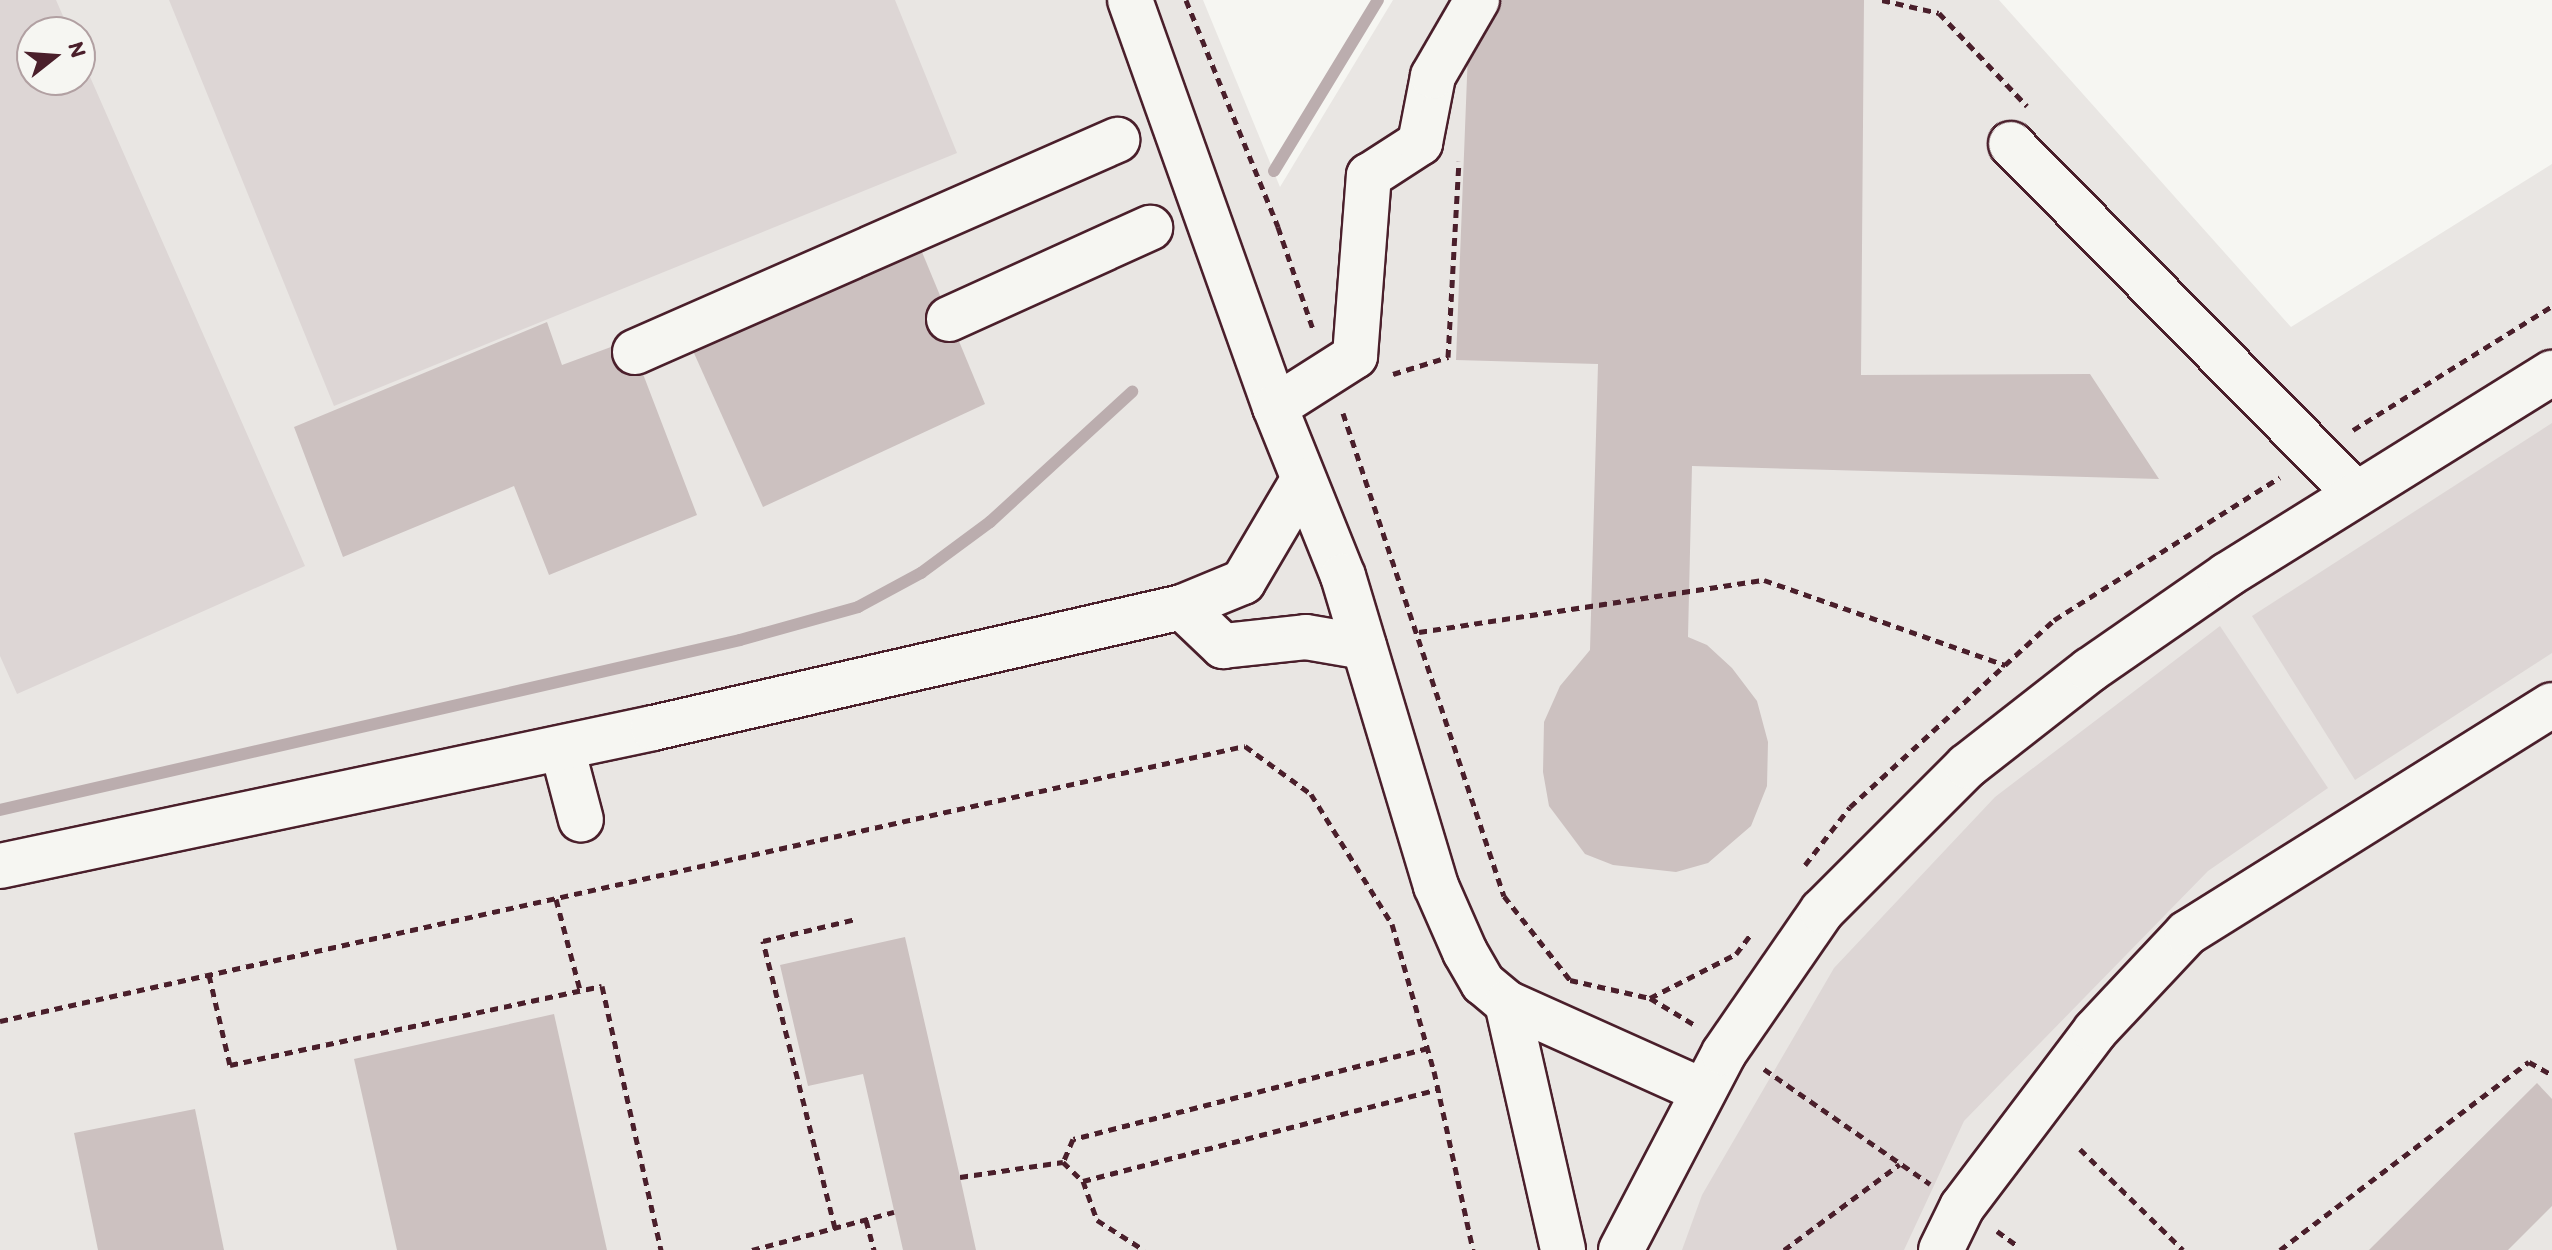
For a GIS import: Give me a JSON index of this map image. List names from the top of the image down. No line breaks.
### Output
{"north":"right"}
